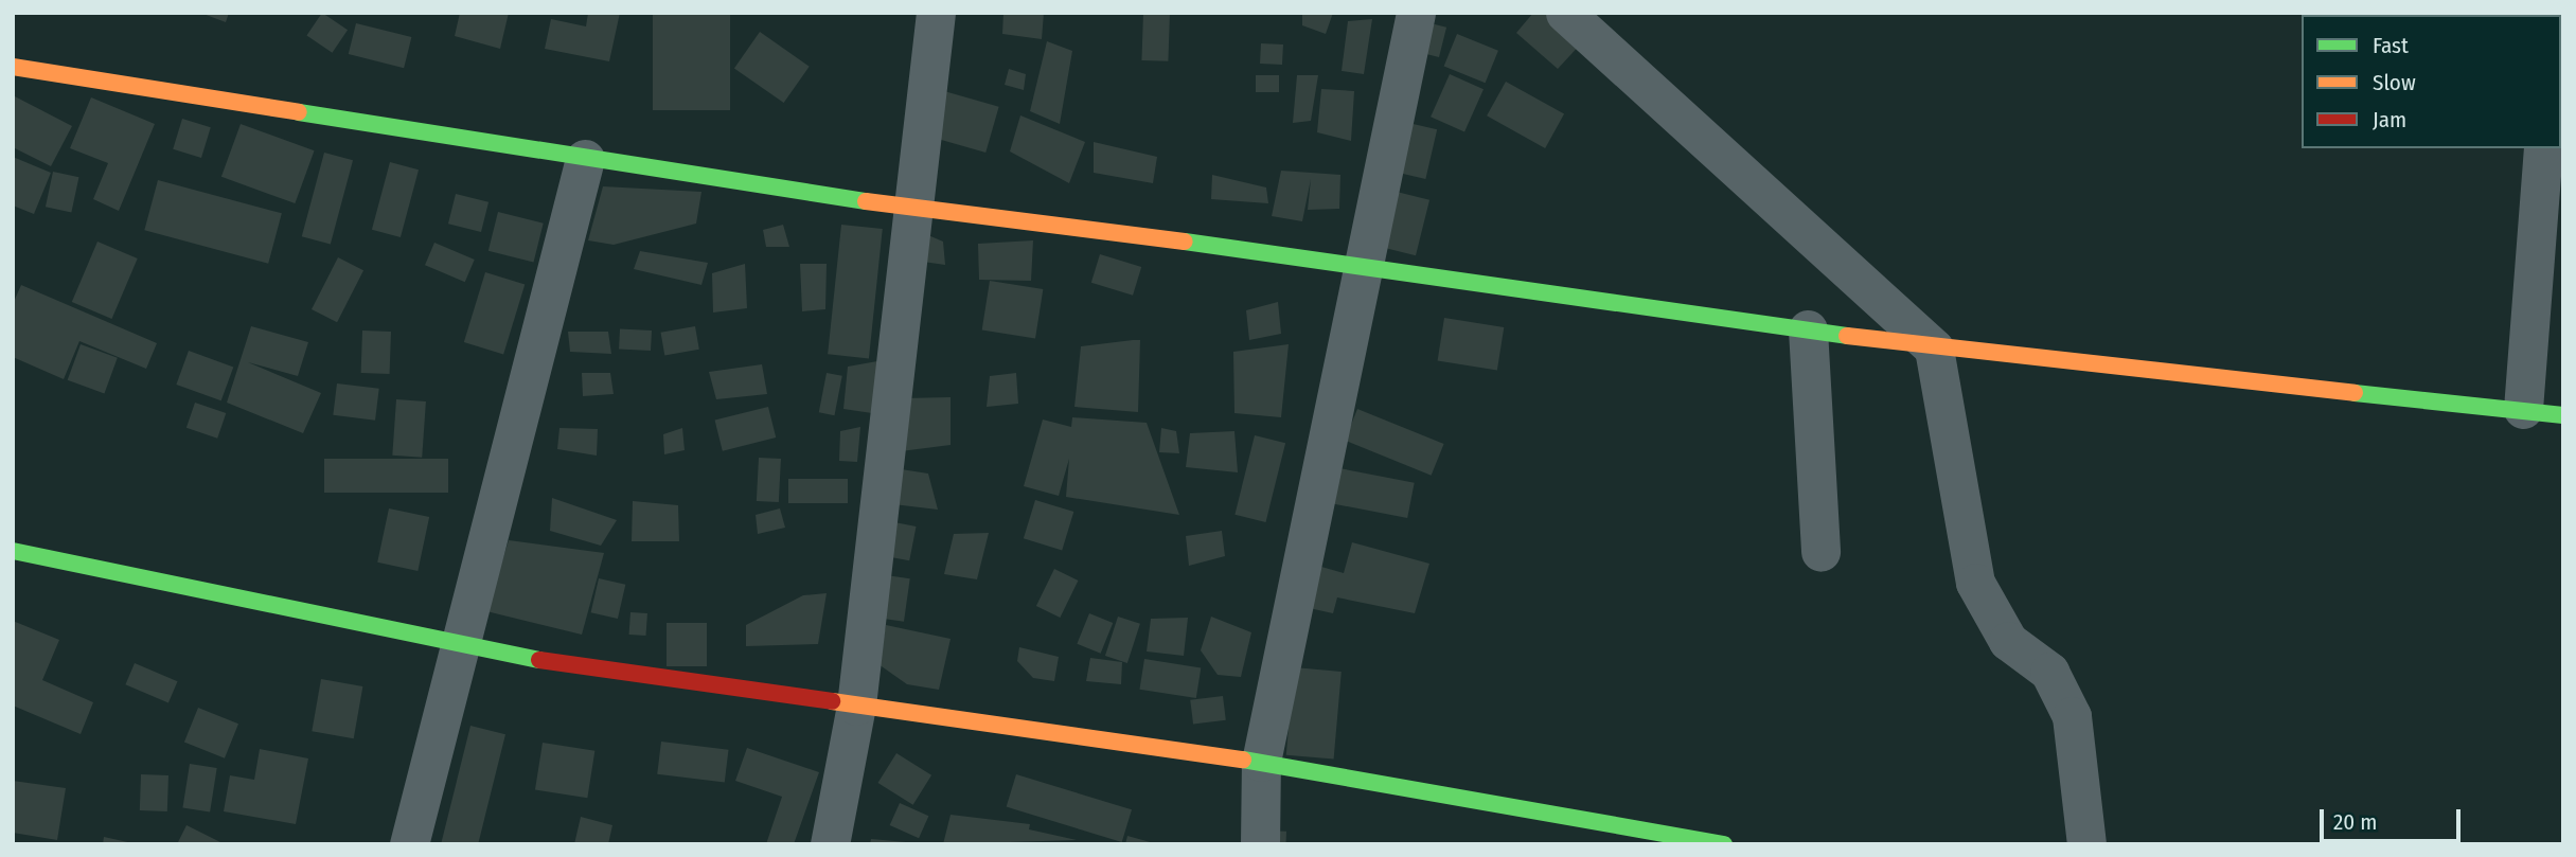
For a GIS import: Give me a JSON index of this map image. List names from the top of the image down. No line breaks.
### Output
{"legend":["Fast","Slow","Jam"],"scale_bar":"20 m"}
